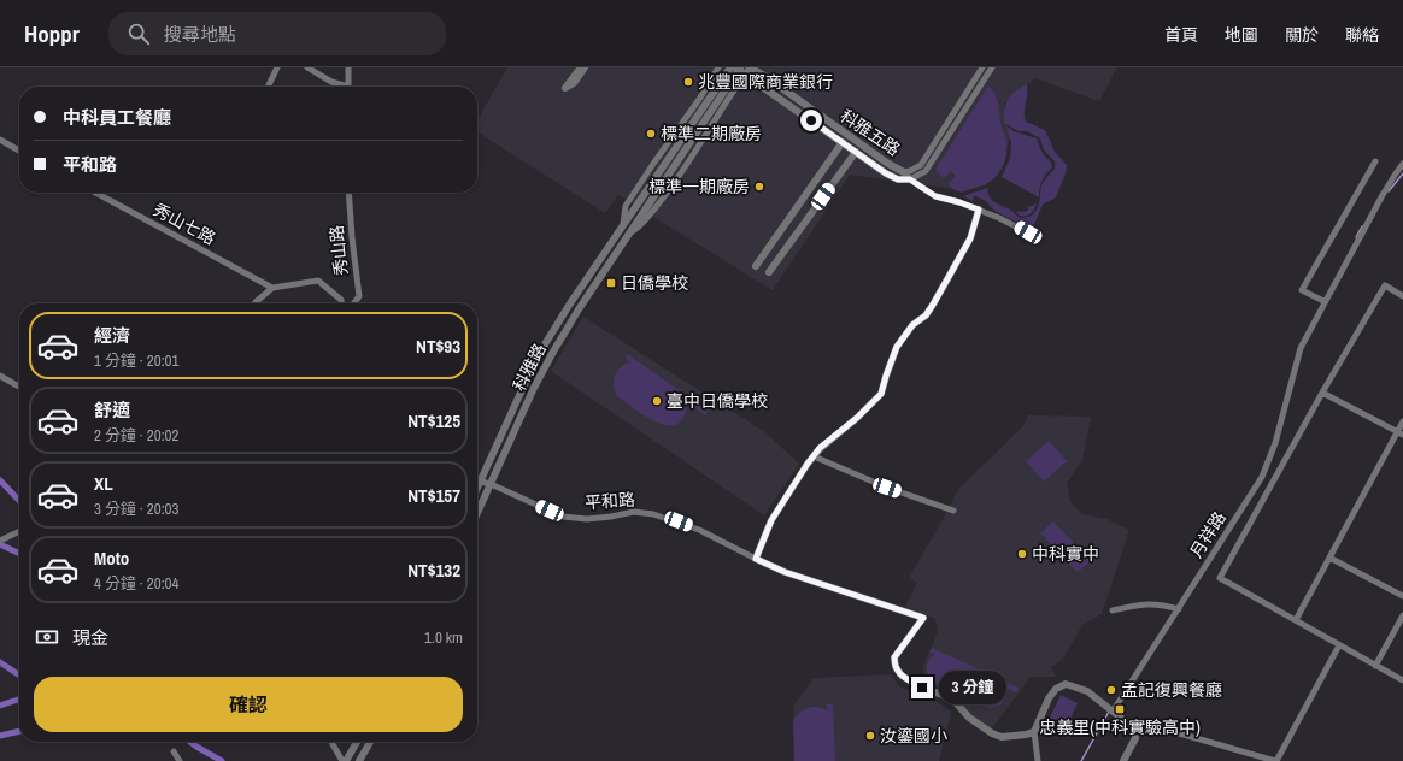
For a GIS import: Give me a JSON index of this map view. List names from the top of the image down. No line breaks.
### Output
{"streets":{"street":["科雅五路","秀山七路","秀山路","科雅路","平和路","月祥路"]},"crossings":[["科雅五路","科雅路"],["科雅路","平和路"]],"places":{"other":["兆豐國際商業銀行","標準二期廠房","標準一期廠房","臺中日僑學校","中科實中","孟記復興餐廳","汝鎏國小"],"transit":["日僑學校","忠義里(中科實驗高中)"]},"page":{"header":"Hoppr","search":"搜尋地點","nav":["首頁","地圖","關於","聯絡"],"banner":["中科員工餐廳","平和路"],"list":[{"name":"經濟","note":"1 分鐘 · 20:01","value":"NT$93"},{"name":"舒適","note":"2 分鐘 · 20:02","value":"NT$125"},{"name":"XL","note":"3 分鐘 · 20:03","value":"NT$157"},{"name":"Moto","note":"4 分鐘 · 20:04","value":"NT$132"}],"pay":["現金","1.0 km"],"buttons":"確認","bubble":"3 分鐘"}}
